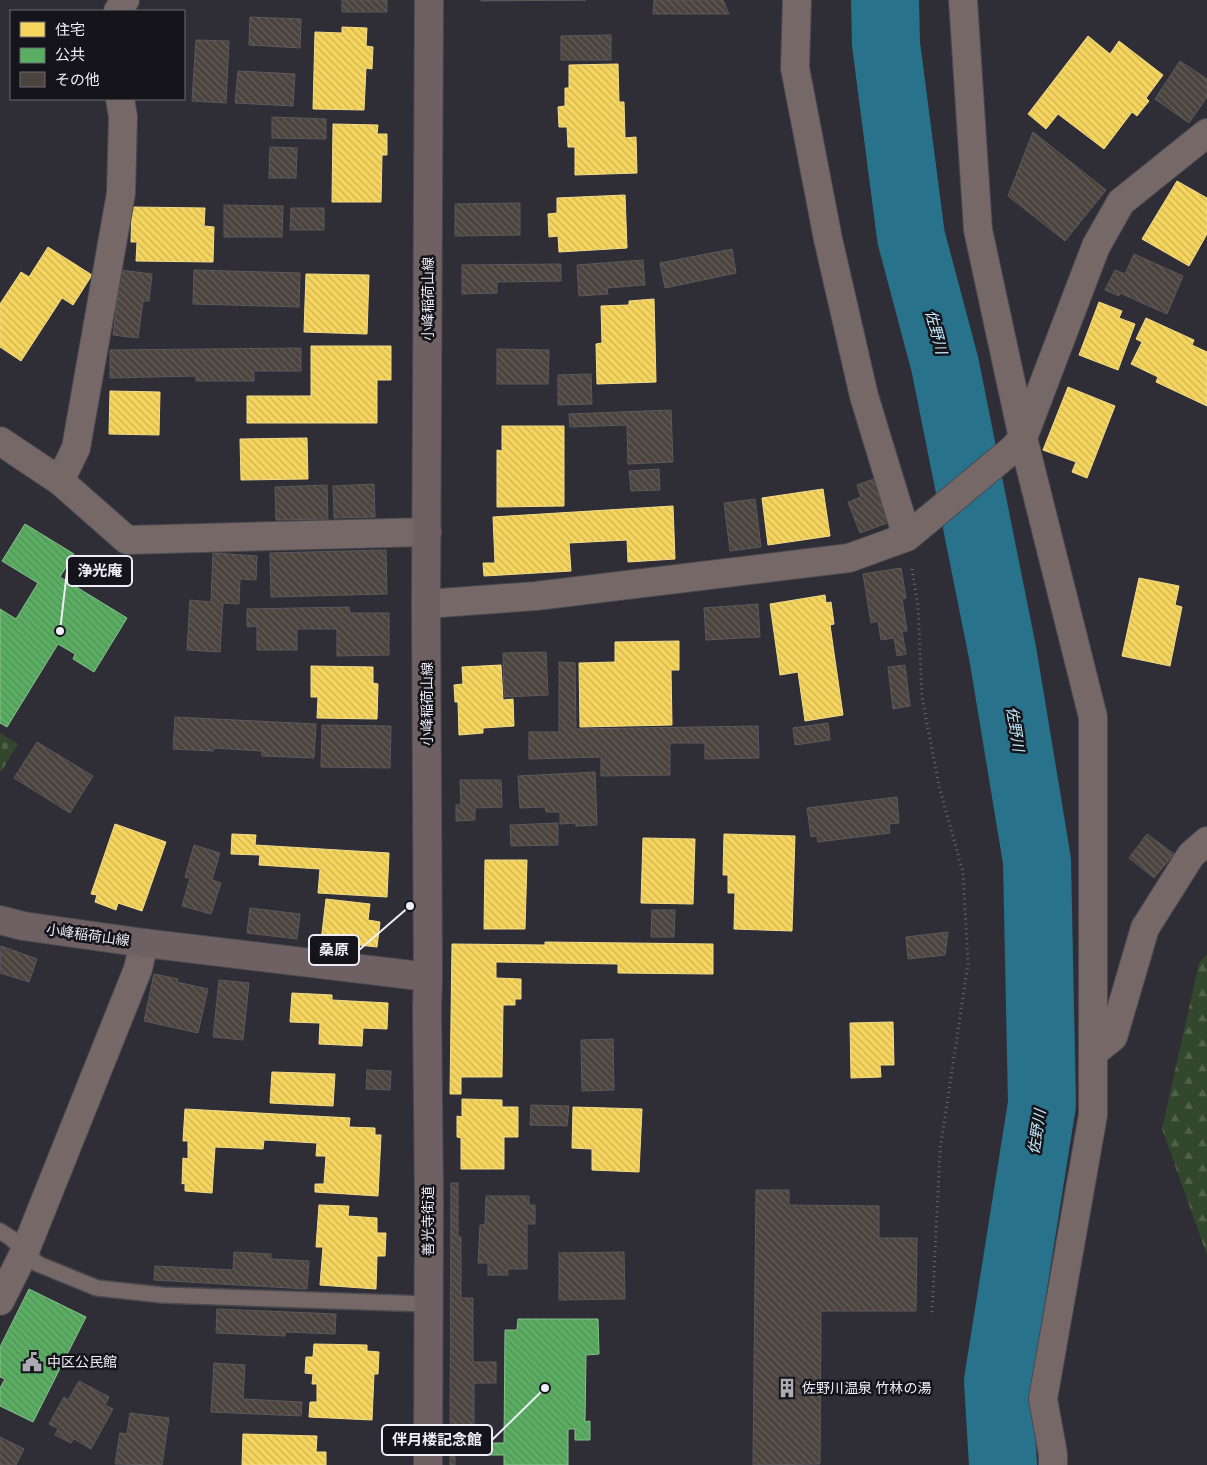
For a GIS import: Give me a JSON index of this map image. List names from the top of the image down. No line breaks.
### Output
{"streets":{"main road":["小峰稲荷山線","善光寺街道"]},"crossings":[["小峰稲荷山線","善光寺街道"]],"water":["佐野川"],"places":{"other":["浄光庵","桑原","伴月楼記念館"],"public building":["中区公民館"],"building":["佐野川温泉 竹林の湯"]},"legend":["住宅","公共","その他"]}
